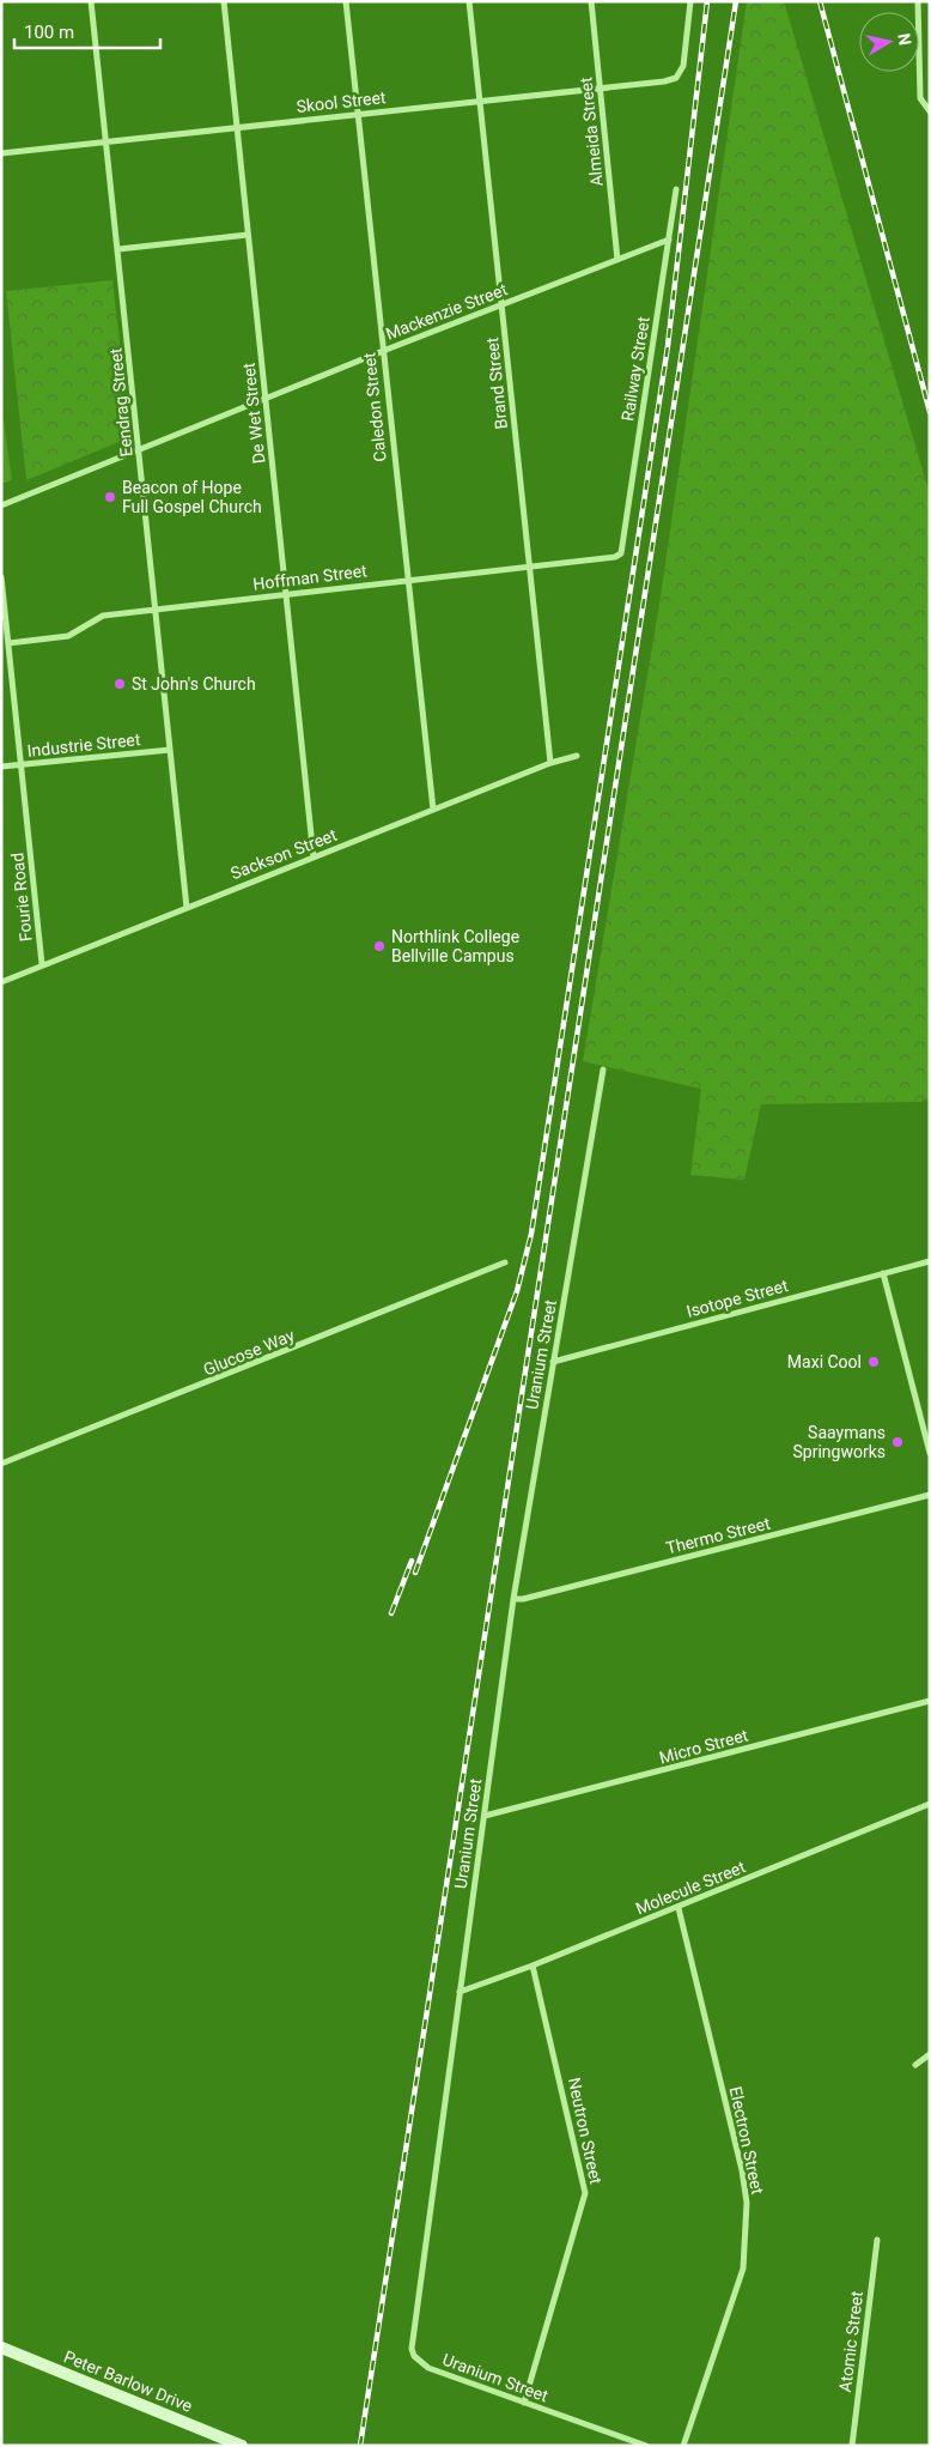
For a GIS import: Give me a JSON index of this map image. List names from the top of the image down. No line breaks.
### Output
{"streets":{"street":["Skool Street","Almeida Street","Mackenzie Street","Railway Street","Brand Street","Eendrag Street","Caledon Street","De Wet Street","Hoffman Street","Industrie Street","Sackson Street","Fourie Road","Isotope Street","Glucose Way","Uranium Street","Thermo Street","Micro Street","Molecule Street","Neutron Street","Electron Street","Atomic Street","Peter Barlow Drive"]},"crossings":[["Skool Street","Almeida Street"],["Skool Street","Brand Street"],["Skool Street","Eendrag Street"],["Skool Street","Caledon Street"],["Skool Street","De Wet Street"],["Almeida Street","Mackenzie Street"],["Mackenzie Street","Railway Street"],["Mackenzie Street","Brand Street"],["Mackenzie Street","Eendrag Street"],["Mackenzie Street","Caledon Street"],["Mackenzie Street","De Wet Street"],["Railway Street","Hoffman Street"],["Brand Street","Hoffman Street"],["Brand Street","Sackson Street"],["Eendrag Street","Hoffman Street"],["Eendrag Street","Industrie Street"],["Eendrag Street","Sackson Street"],["Caledon Street","Hoffman Street"],["Caledon Street","Sackson Street"],["De Wet Street","Hoffman Street"],["De Wet Street","Sackson Street"],["Hoffman Street","Fourie Road"],["Industrie Street","Fourie Road"],["Sackson Street","Fourie Road"],["Isotope Street","Uranium Street"],["Uranium Street","Thermo Street"],["Uranium Street","Micro Street"],["Uranium Street","Molecule Street"],["Uranium Street","Neutron Street"],["Molecule Street","Neutron Street"],["Molecule Street","Electron Street"]],"places":["Beacon of Hope Full Gospel Church","St John's Church","Northlink College Bellville Campus","Maxi Cool","Saaymans Springworks"],"scale_bar":"100 m","north":"right"}
